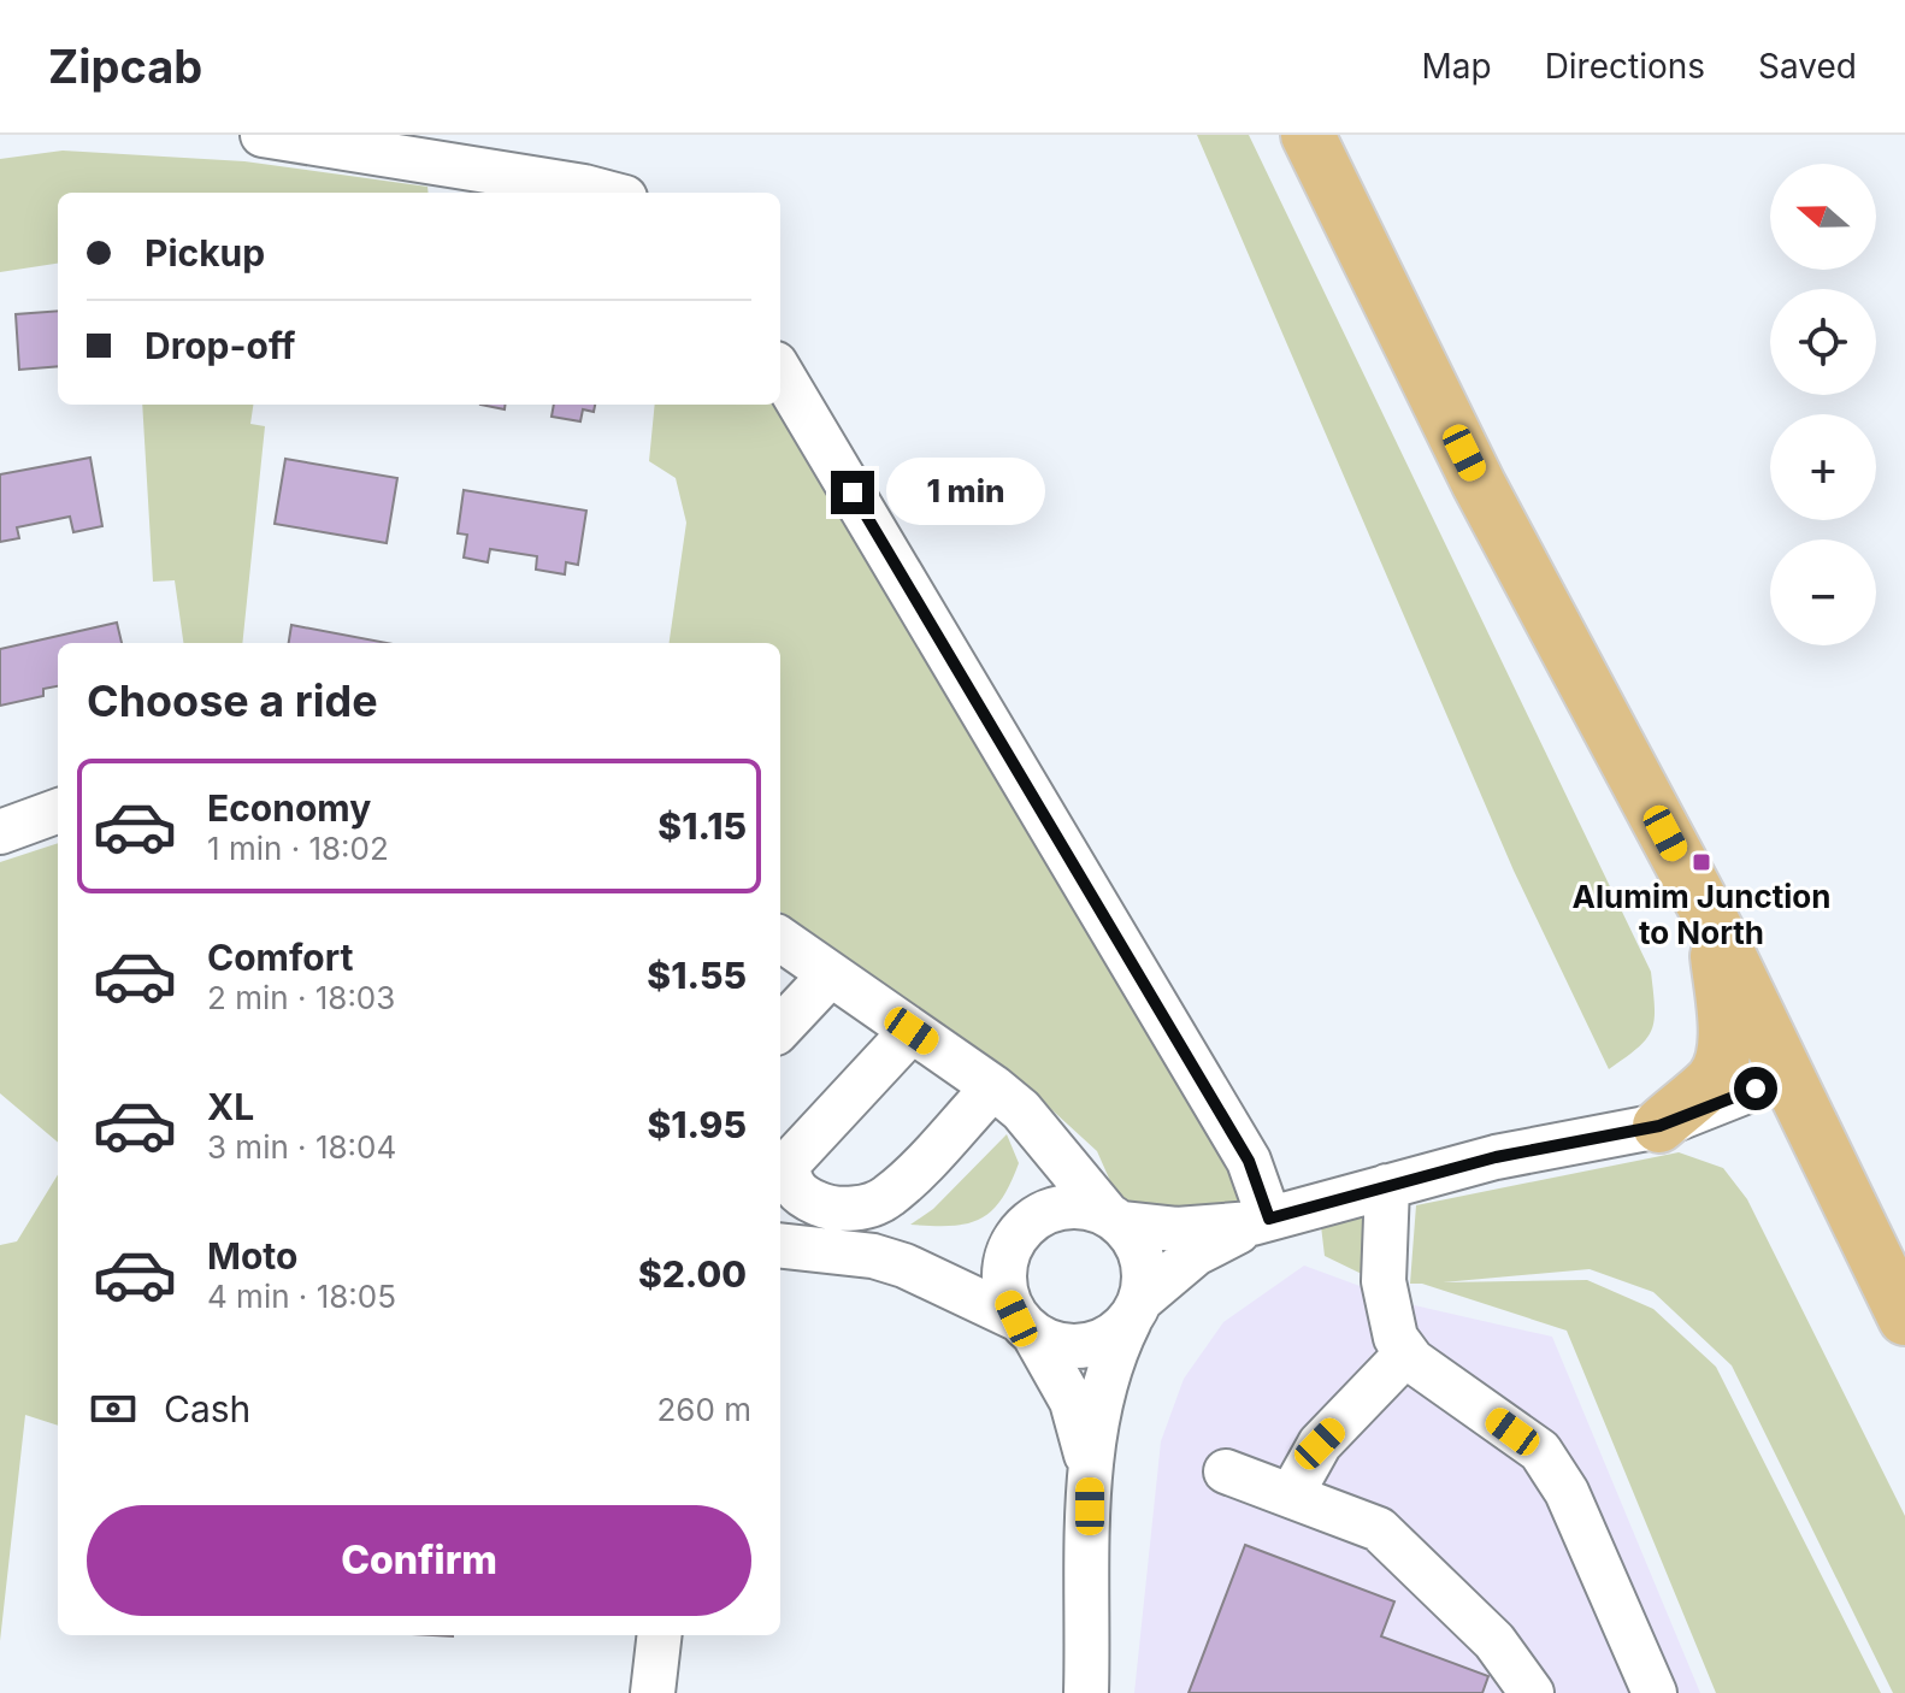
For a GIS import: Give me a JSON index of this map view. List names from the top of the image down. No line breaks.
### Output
{"places":{"transit":["Alumim Junction to North"]},"north":"left","page":{"header":"Zipcab","nav":["Map","Directions","Saved"],"map_buttons":["+","−"],"banner":["Pickup","Drop-off"],"bubble":"1 min","heading":"Choose a ride","list":[{"name":"Economy","note":"1 min · 18:02","value":"$1.15"},{"name":"Comfort","note":"2 min · 18:03","value":"$1.55"},{"name":"XL","note":"3 min · 18:04","value":"$1.95"},{"name":"Moto","note":"4 min · 18:05","value":"$2.00"}],"pay":["Cash","260 m"],"buttons":"Confirm"}}
